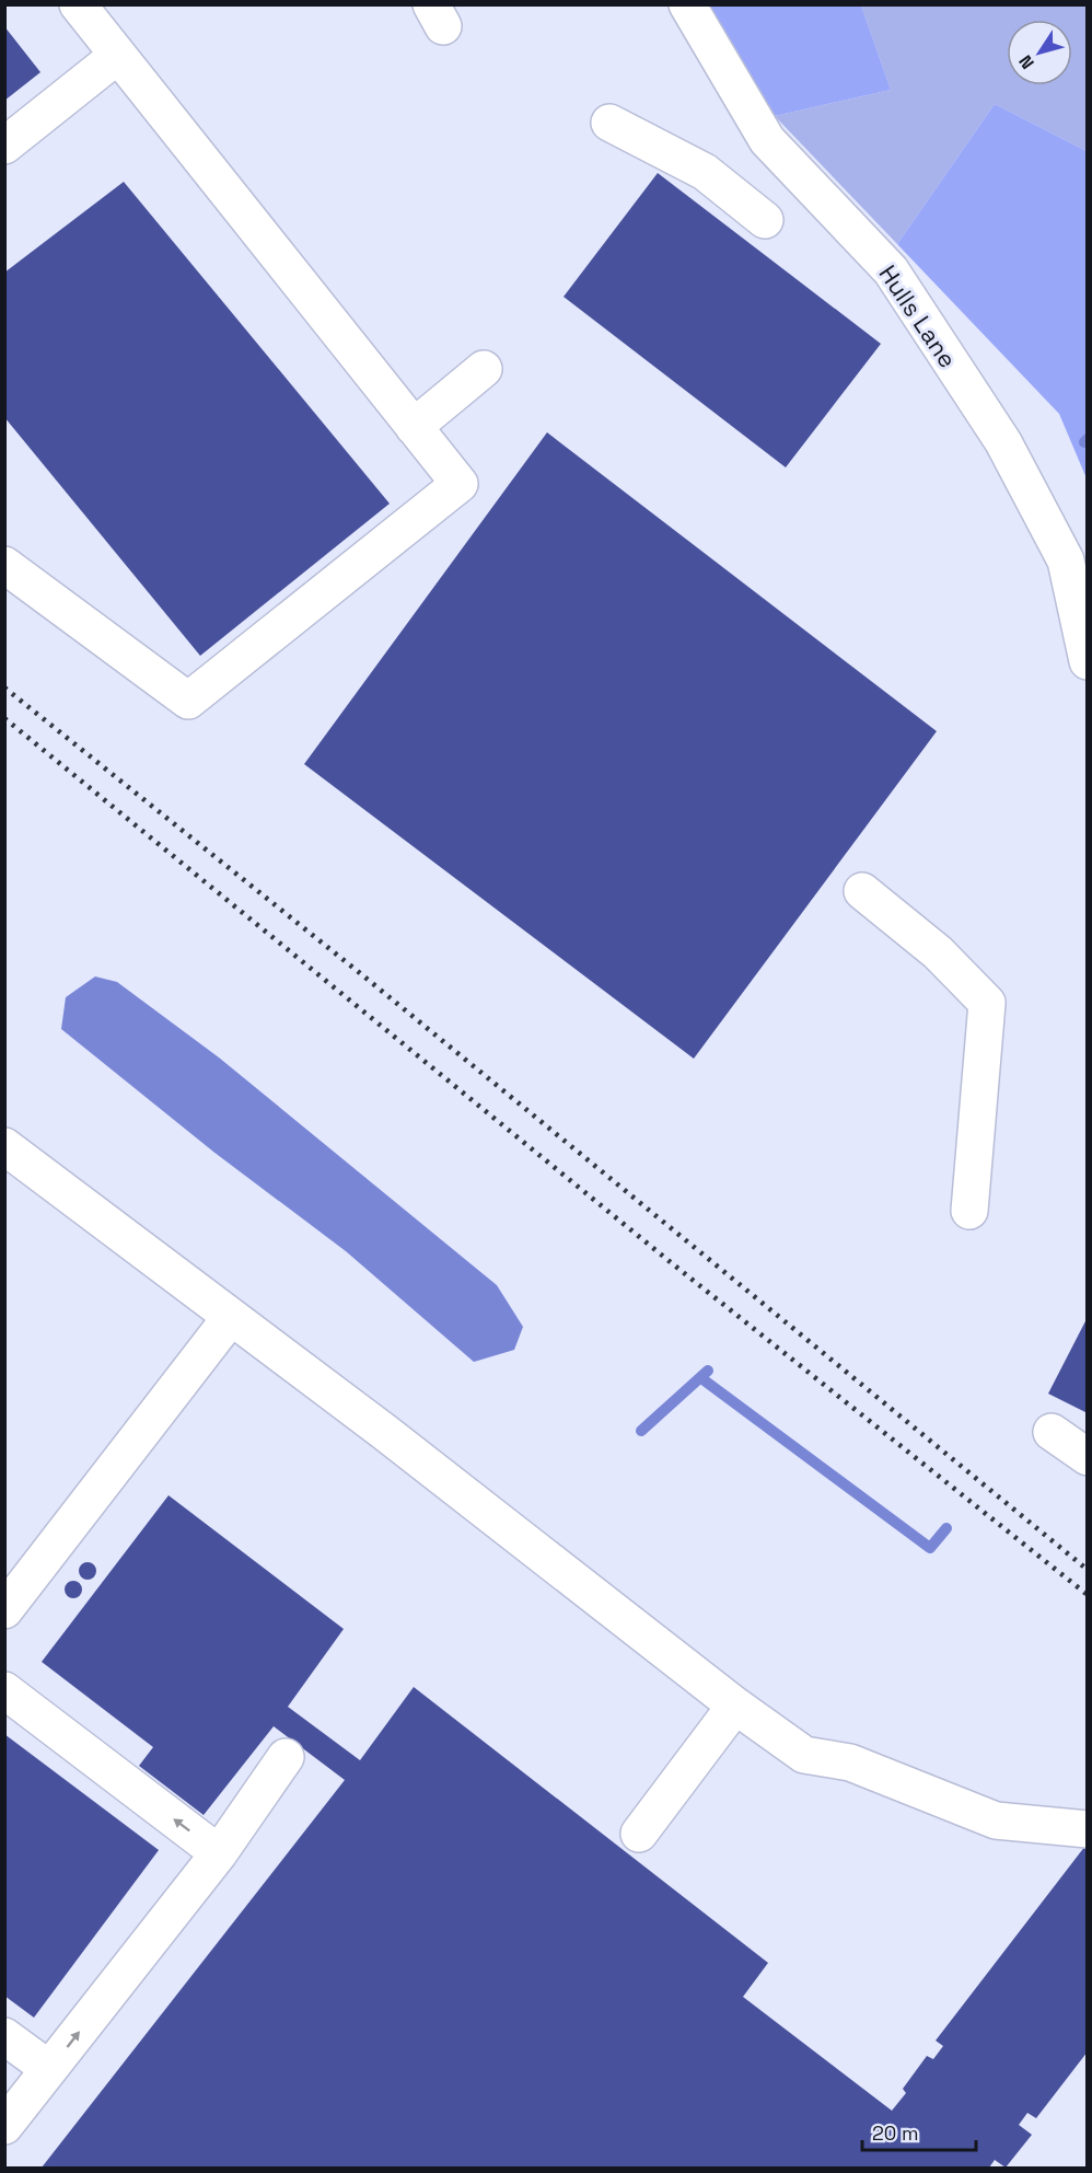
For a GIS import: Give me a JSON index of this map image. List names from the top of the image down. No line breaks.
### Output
{"streets":{"street":["Hulls Lane"]},"scale_bar":"20 m","north":"bottom left"}
